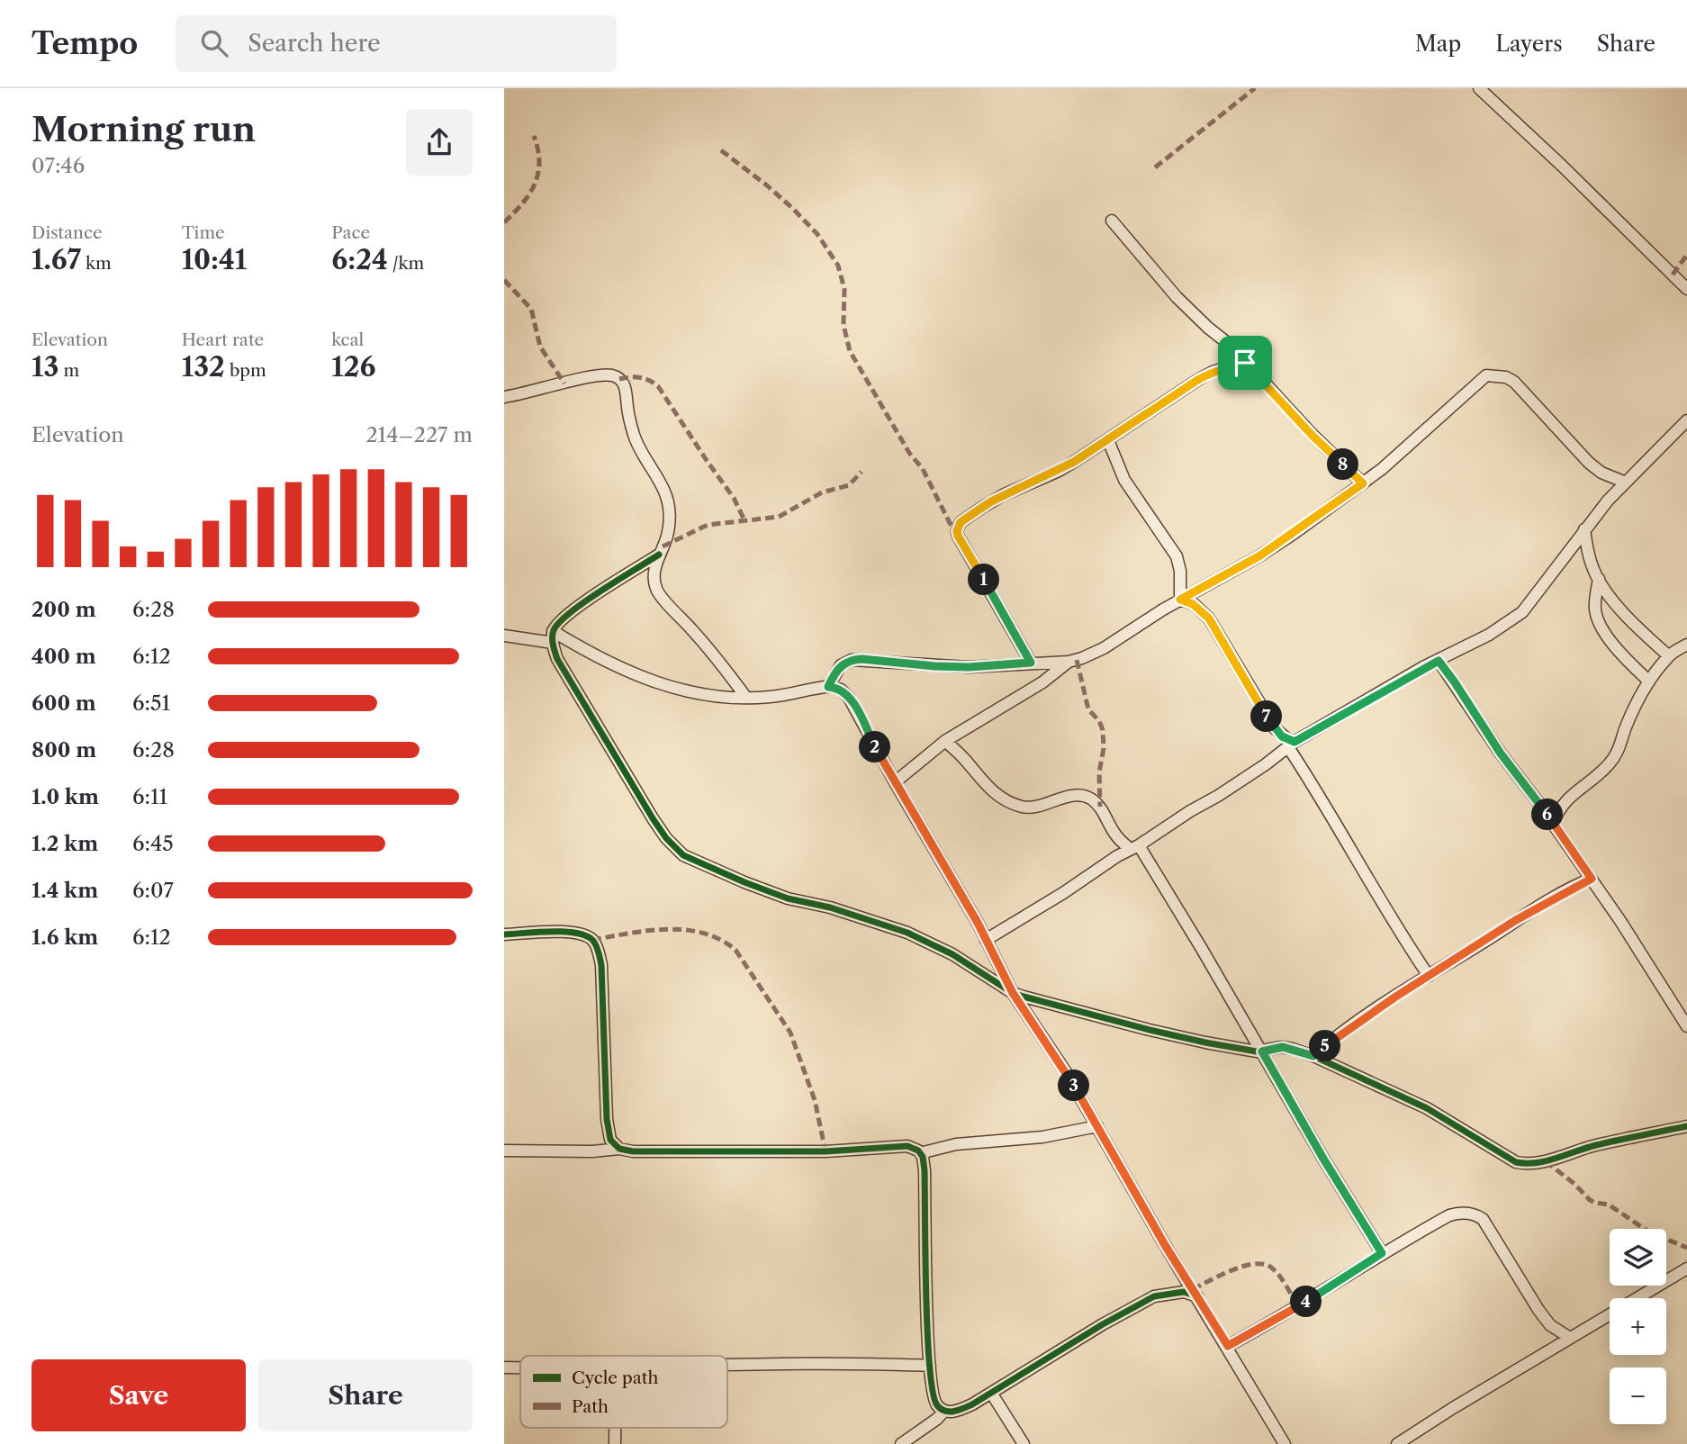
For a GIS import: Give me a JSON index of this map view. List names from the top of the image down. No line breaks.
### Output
{"legend":["Cycle path","Path"],"page":{"header":"Tempo","search":"Search here","nav":["Map","Layers","Share"],"heading":["Morning run","07:46"],"stats":[["Distance","1.67 km"],["Time","10:41"],["Pace","6:24 /km"],["Elevation","13 m"],["Heart rate","132 bpm"],["kcal","126"]],"chart":["Elevation","214–227 m"],"pins":["8","1","7","2","6","5","3","4"],"list":[{"name":"200 m","note":"6:28"},{"name":"400 m","note":"6:12"},{"name":"600 m","note":"6:51"},{"name":"800 m","note":"6:28"},{"name":"1.0 km","note":"6:11"},{"name":"1.2 km","note":"6:45"},{"name":"1.4 km","note":"6:07"},{"name":"1.6 km","note":"6:12"}],"map_buttons":["+","−"],"buttons":["Save","Share"]}}
